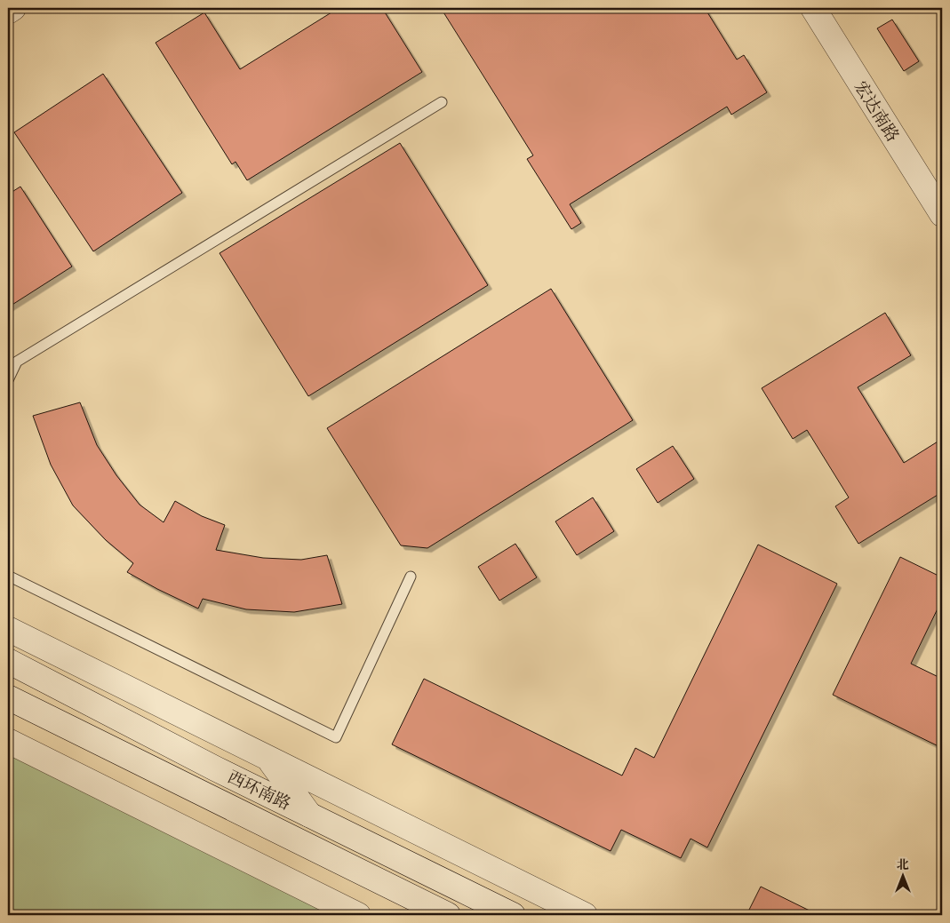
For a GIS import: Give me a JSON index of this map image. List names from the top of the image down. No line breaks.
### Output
{"streets":{"street":["宏达南路","西环南路"]},"north":"top"}
